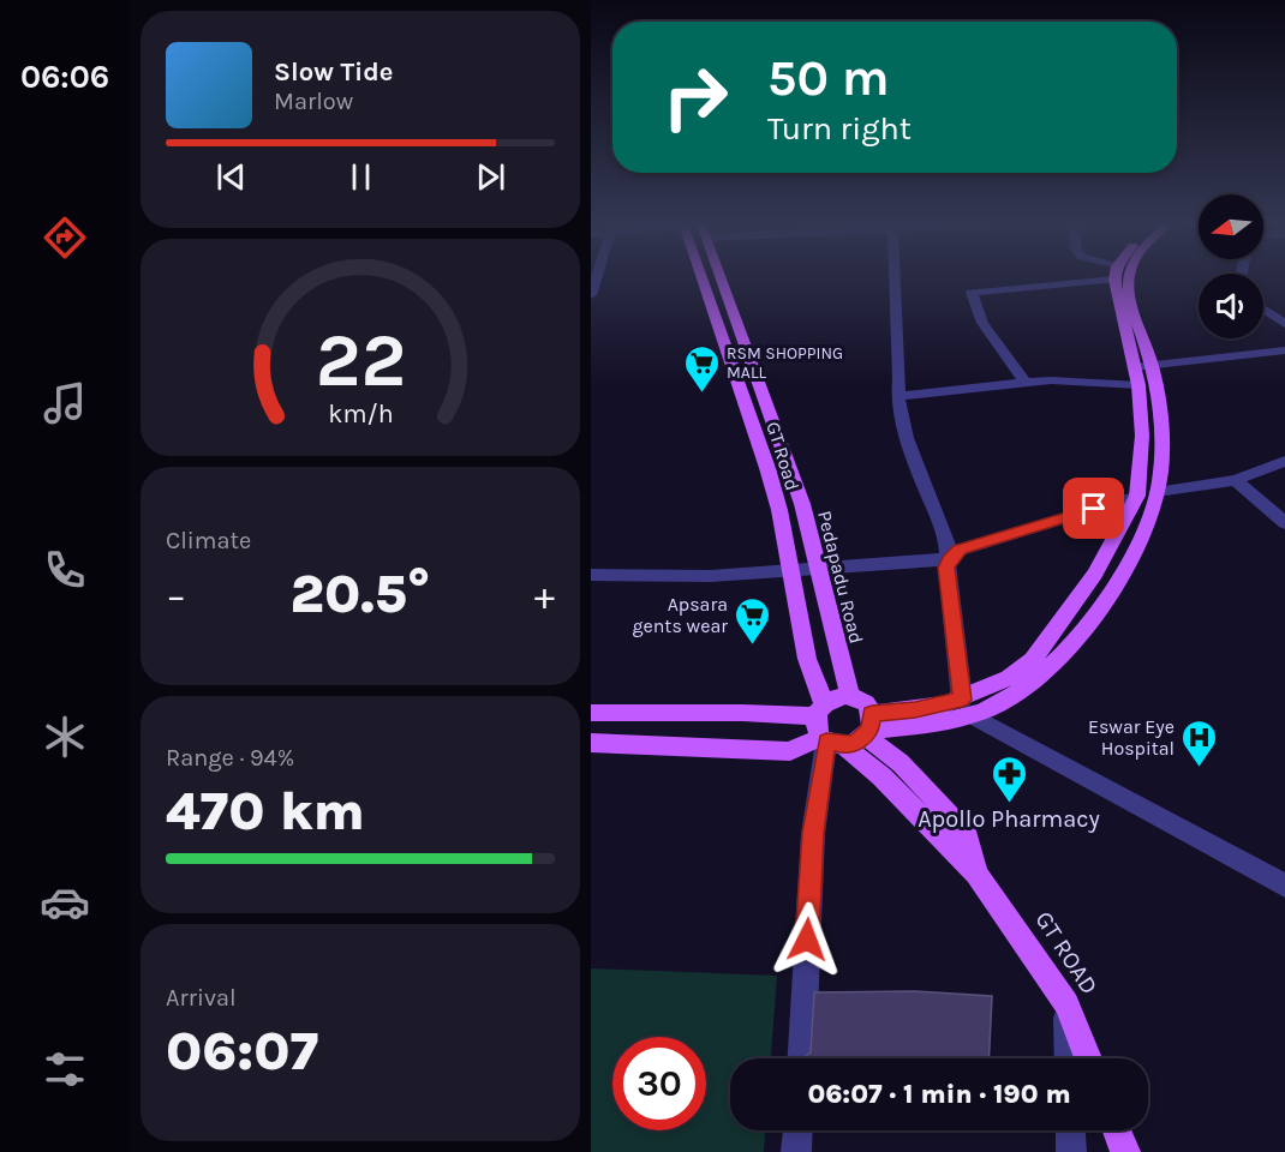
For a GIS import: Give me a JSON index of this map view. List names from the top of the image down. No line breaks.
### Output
{"streets":{"main road":["GT Road","Pedapadu Road","GT ROAD"]},"crossings":[["GT Road","GT ROAD"],["Pedapadu Road","GT ROAD"]],"places":{"supermarket":["RSM SHOPPING MALL","Apsara gents wear"],"hospital":["Eswar Eye Hospital"],"pharmacy":["Apollo Pharmacy"]},"north":"left","page":{"tabs":"06:06","turn":["50 m","Turn right"],"song":["Slow Tide","Marlow"],"tile":["Climate",["Range · 94%","470 km"],["Arrival","06:07"]],"heat":["−","20.5°","+"],"limit":"30","trip":"06:07 · 1 min · 190 m","gauge":["22","km/h"]}}
